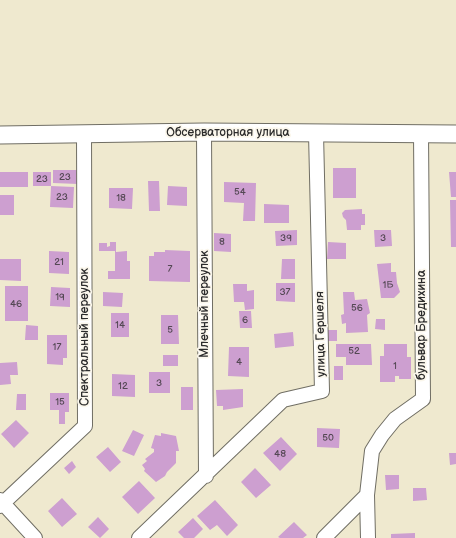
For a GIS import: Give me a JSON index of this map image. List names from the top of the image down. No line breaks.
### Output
{"streets":{"main road":["Обсерваторная улица"],"street":["Млечный переулок","бульвар Бредихина","улица Гершеля","Спектральный переулок"]},"crossings":[["Обсерваторная улица","Млечный переулок"],["Обсерваторная улица","бульвар Бредихина"],["Обсерваторная улица","улица Гершеля"],["Обсерваторная улица","Спектральный переулок"],["Млечный переулок","улица Гершеля"]],"house_numbers":["23","23","54","23","18","39","3","8","21","7","1Б","37","19","46","56","6","14","5","17","52","4","1","3","12","15","50","48"]}
